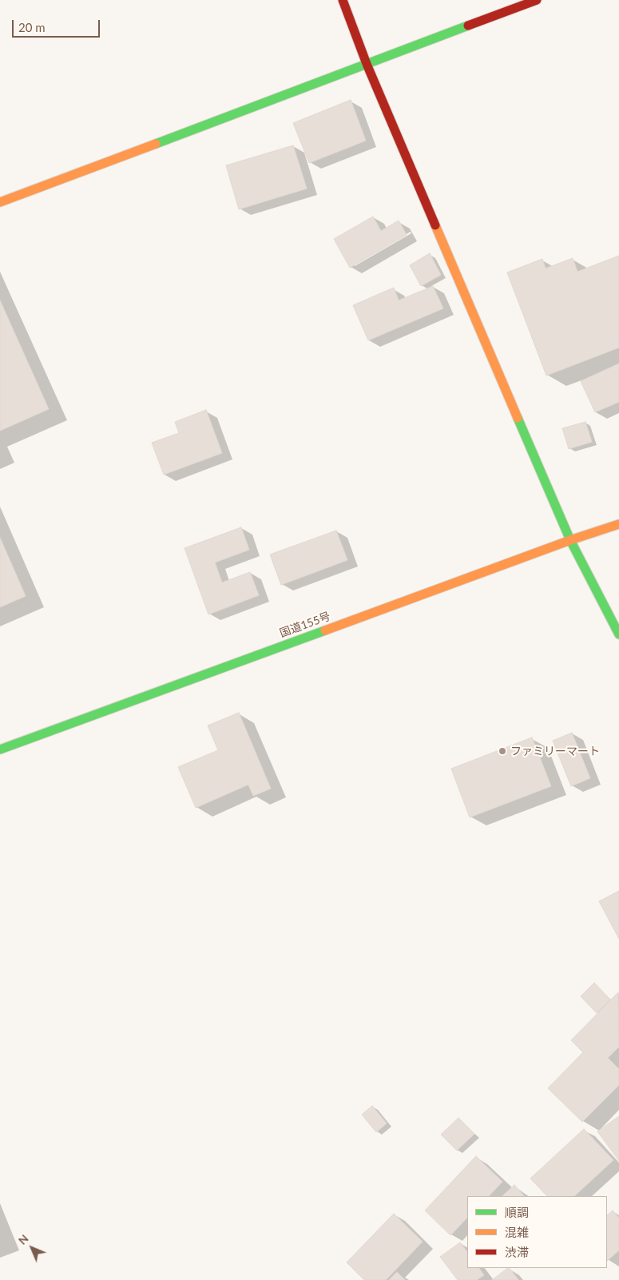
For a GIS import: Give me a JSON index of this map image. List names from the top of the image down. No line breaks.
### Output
{"streets":{"main road":["国道155号"]},"places":["ファミリーマート"],"legend":["順調","混雑","渋滞"],"scale_bar":"20 m","north":"top left"}
